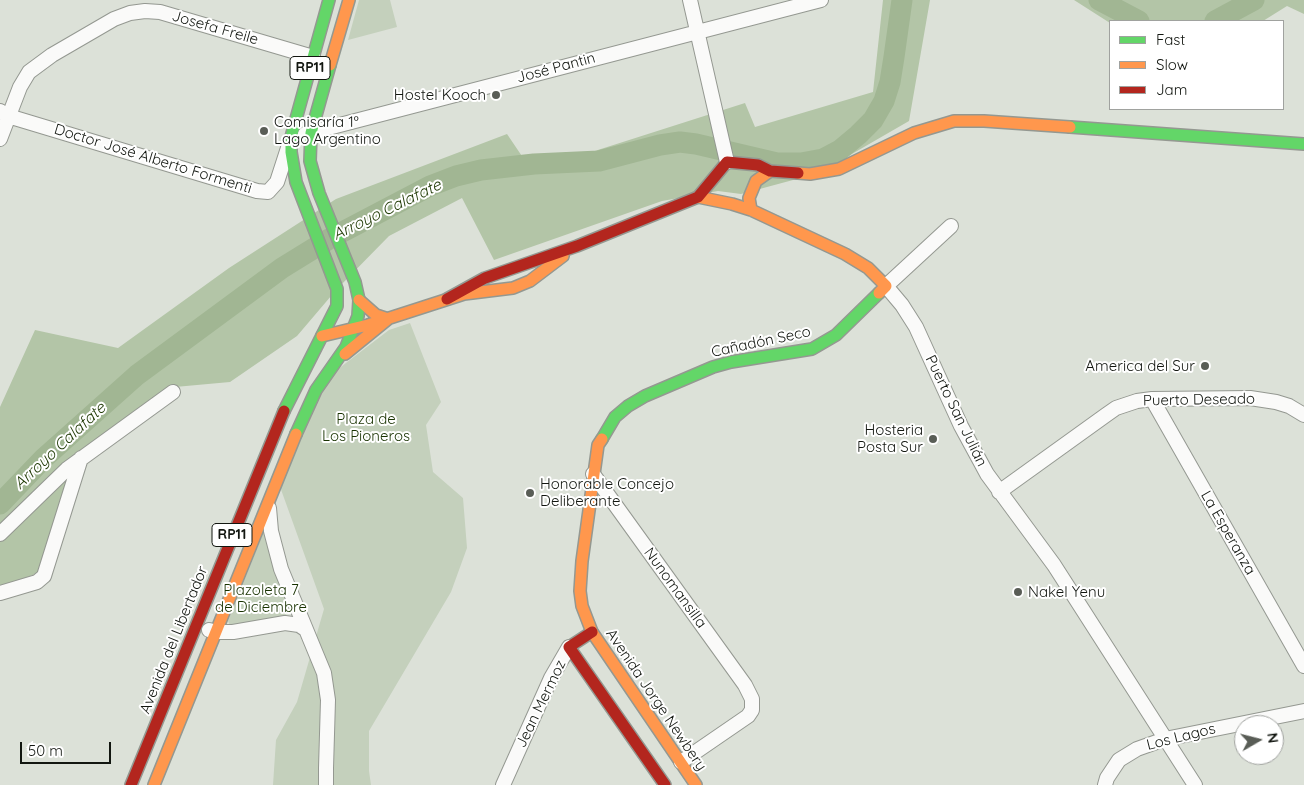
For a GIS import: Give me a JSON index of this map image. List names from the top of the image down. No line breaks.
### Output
{"streets":{"main road":["RP11","Cañadón Seco","Puerto San Julián","Avenida del Libertador","Avenida Jorge Newbery","Jean Mermoz"],"street":["Josefa Freile","José Pantin","Doctor José Alberto Formenti","Puerto Deseado","La Esperanza","Nunomansilla","Los Lagos"]},"crossings":[["Josefa Freile","Doctor José Alberto Formenti"],["Josefa Freile","Avenida del Libertador"],["RP11","José Pantin"],["José Pantin","Doctor José Alberto Formenti"],["José Pantin","Avenida del Libertador"],["Doctor José Alberto Formenti","Avenida del Libertador"],["Cañadón Seco","Puerto San Julián"],["Cañadón Seco","Nunomansilla"],["Cañadón Seco","Avenida Jorge Newbery"],["Cañadón Seco","Jean Mermoz"],["Puerto Deseado","Puerto San Julián"],["Puerto Deseado","La Esperanza"],["Puerto San Julián","Los Lagos"],["Nunomansilla","Avenida Jorge Newbery"],["Avenida Jorge Newbery","Jean Mermoz"]],"water":["Arroyo Calafate"],"parks":["Plaza de Los Pioneros","Plazoleta 7 de Diciembre"],"places":["Hostel Kooch","Comisaría 1° Lago Argentino","America del Sur","Hosteria Posta Sur","Honorable Concejo Deliberante","Nakel Yenu"],"legend":["Fast","Slow","Jam"],"scale_bar":"50 m","north":"right"}
